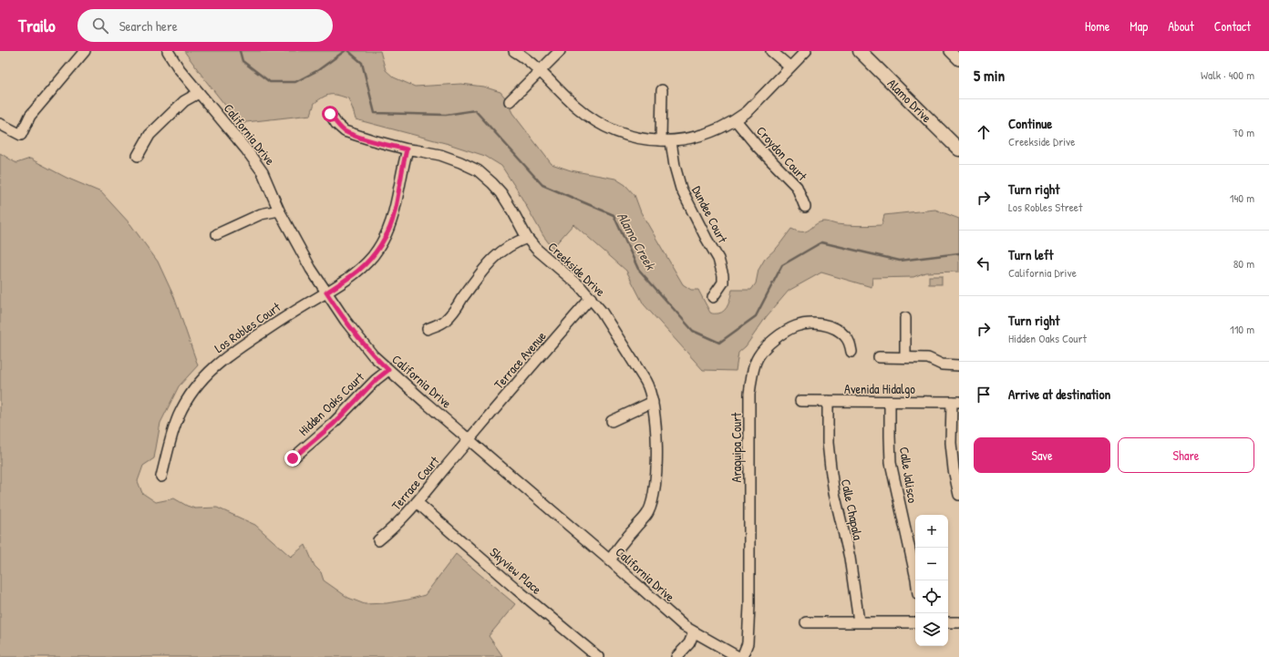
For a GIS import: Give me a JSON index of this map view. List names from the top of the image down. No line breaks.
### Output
{"streets":{"main road":["Alamo Drive"],"street":["California Drive","Croydon Court","Dundee Court","Creekside Drive","Los Robles Court","Terrace Avenue","Avenida Hidalgo","Hidden Oaks Court","Araquipa Court","Calle Jalisco","Terrace Court","Calle Chapala","Skyview Place"]},"crossings":[["California Drive","Creekside Drive"],["California Drive","Los Robles Court"],["California Drive","Terrace Avenue"],["California Drive","Hidden Oaks Court"],["California Drive","Terrace Court"],["Creekside Drive","Los Robles Court"],["Creekside Drive","Terrace Avenue"],["Terrace Avenue","Terrace Court"],["Avenida Hidalgo","Calle Jalisco"],["Avenida Hidalgo","Calle Chapala"],["Terrace Court","Skyview Place"]],"water":["Alamo Creek"],"page":{"header":"Trailo","search":"Search here","nav":["Home","Map","About","Contact"],"heading":["5 min","Walk · 400 m"],"list":[["Continue","Creekside Drive","70 m"],["Turn right","Los Robles Street","140 m"],["Turn left","California Drive","80 m"],["Turn right","Hidden Oaks Court","110 m"],"Arrive at destination"],"buttons":["Save","Share"],"map_buttons":["+","−"]}}
